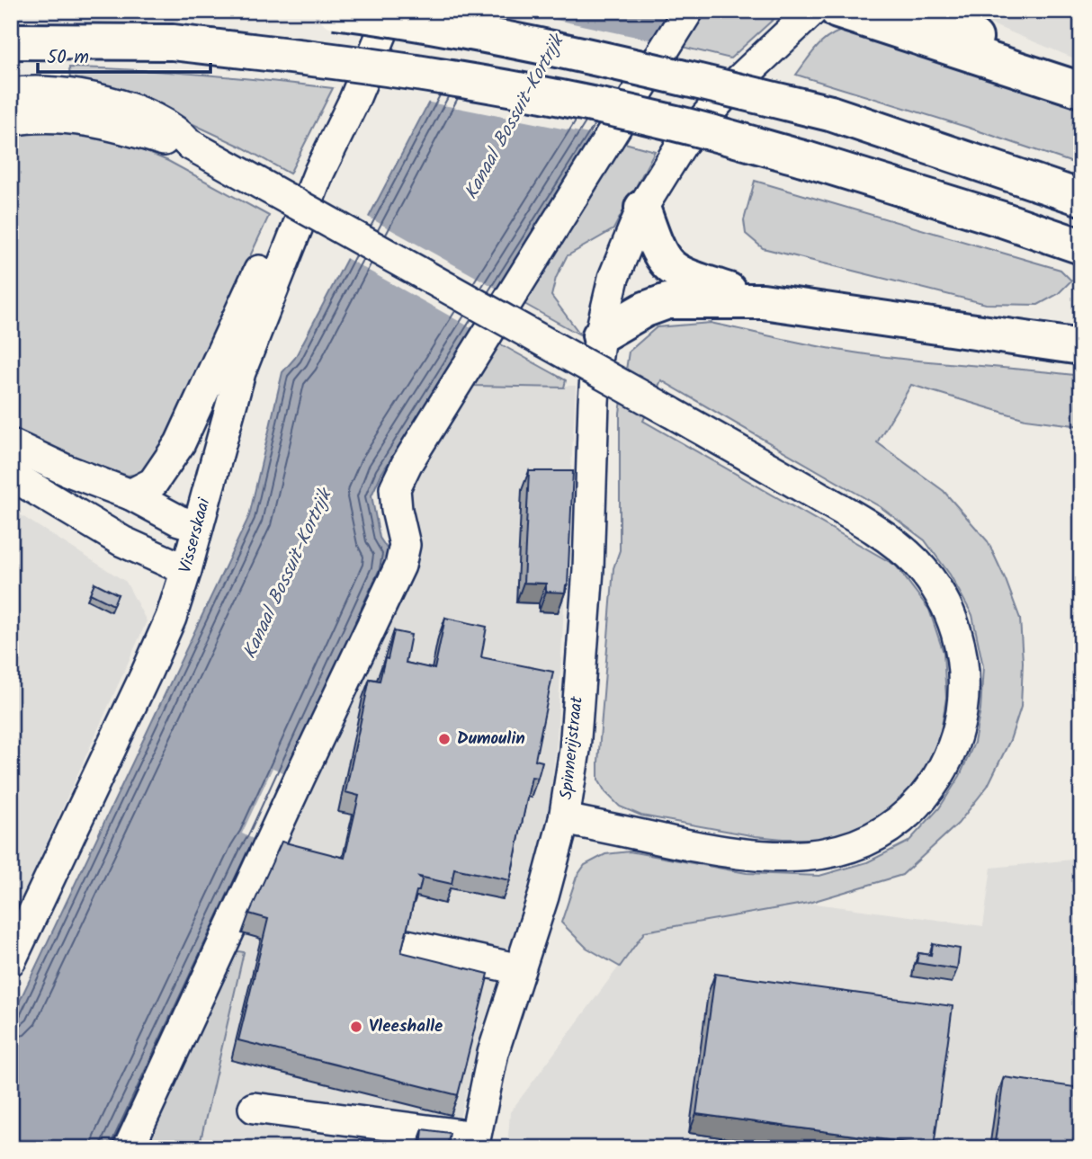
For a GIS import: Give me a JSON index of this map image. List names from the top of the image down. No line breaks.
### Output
{"streets":{"street":["Visserskaai","Spinnerijstraat"]},"water":["Kanaal Bossuit-Kortrijk"],"places":["Dumoulin","Vleeshalle"],"scale_bar":"50 m"}
